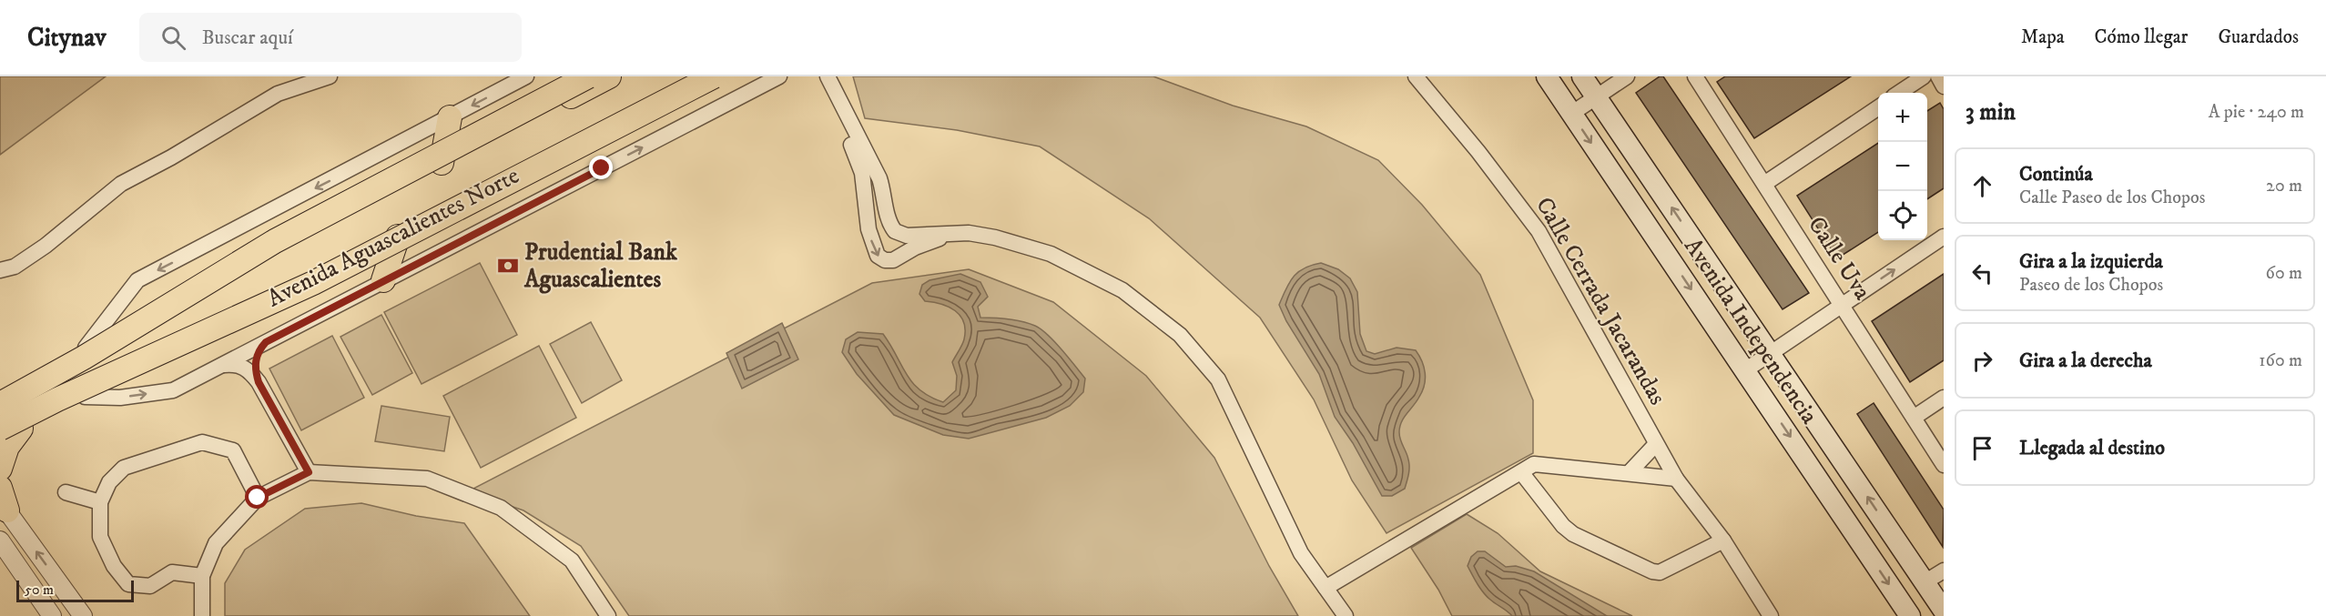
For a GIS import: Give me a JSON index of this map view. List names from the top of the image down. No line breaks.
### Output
{"streets":{"main road":["Avenida Aguascalientes Norte","Avenida Independencia"],"street":["Calle Uva","Calle Cerrada Jacarandas"]},"places":{"bank":["Prudential Bank Aguascalientes"]},"scale_bar":"50 m","page":{"header":"Citynav","search":"Buscar aquí","nav":["Mapa","Cómo llegar","Guardados"],"heading":["3 min","A pie · 240 m"],"map_buttons":["+","−"],"list":[["Continúa","Calle Paseo de los Chopos","20 m"],["Gira a la izquierda","Paseo de los Chopos","60 m"],["Gira a la derecha","160 m"],"Llegada al destino"],"scale":"50 m"}}
